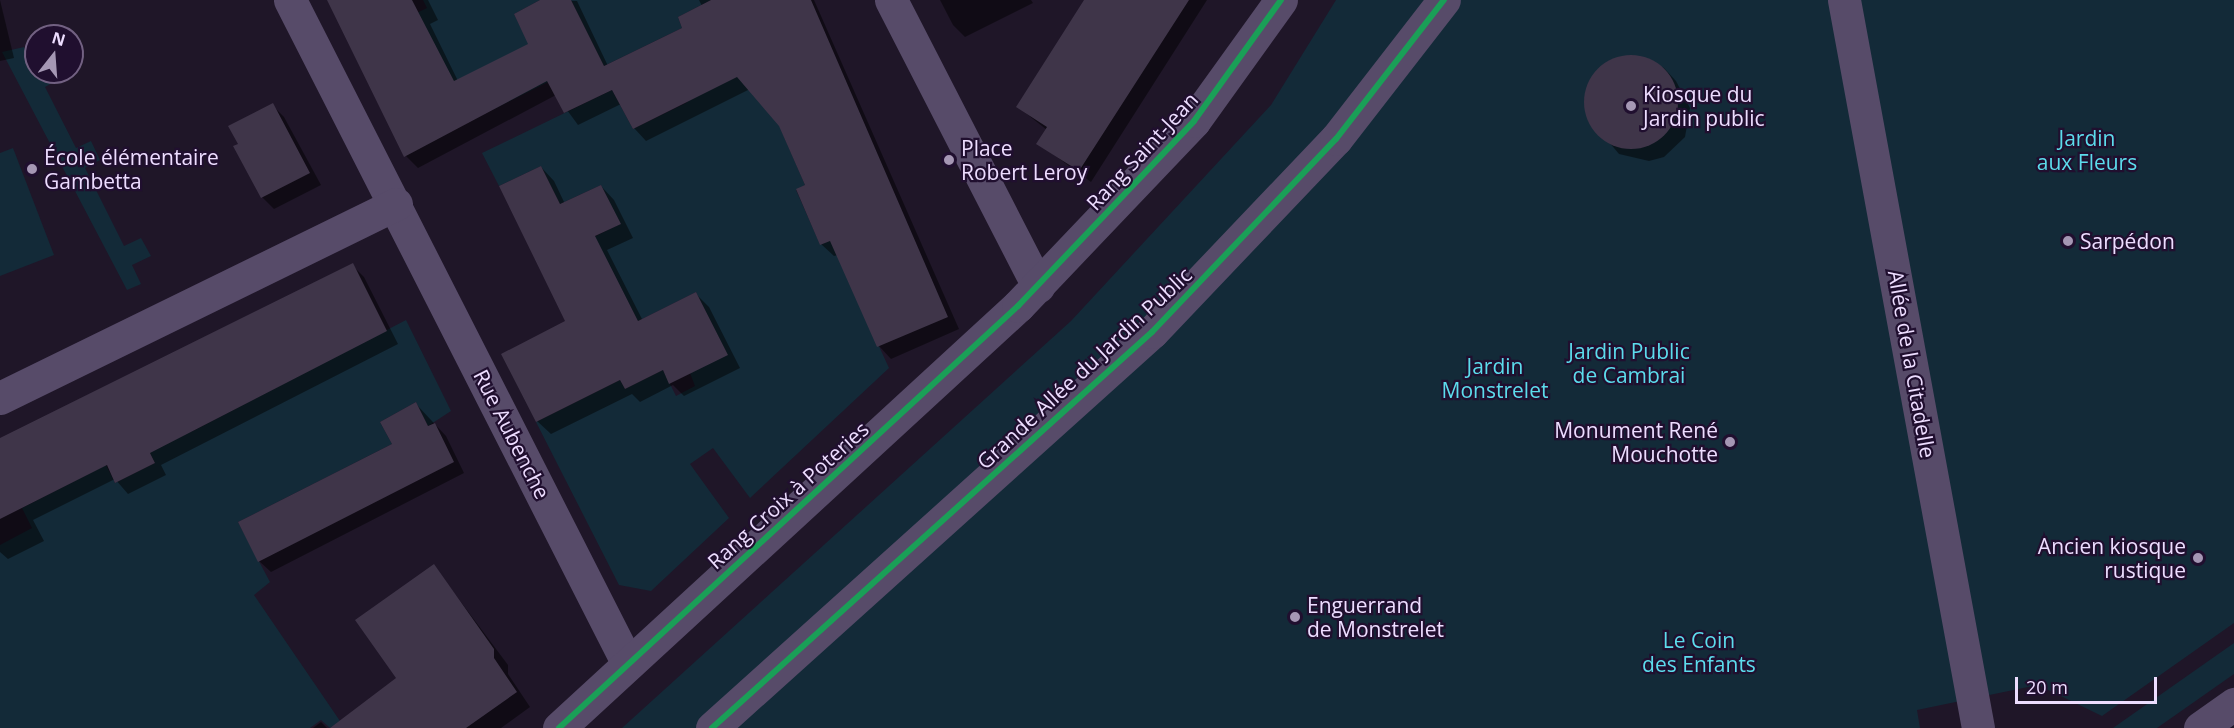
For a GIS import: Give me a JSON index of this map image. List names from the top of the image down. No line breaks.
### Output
{"streets":{"street":["Rang Saint-Jean","Allée de la Citadelle","Grande Allée du Jardin Public","Rue Aubenche","Rang Croix à Poteries"]},"crossings":[["Rang Saint-Jean","Rang Croix à Poteries"],["Rue Aubenche","Rang Croix à Poteries"]],"parks":["Jardin aux Fleurs","Jardin Public de Cambrai","Jardin Monstrelet","Le Coin des Enfants"],"places":["Kiosque du Jardin public","Place Robert Leroy","École élémentaire Gambetta","Sarpédon","Monument René Mouchotte","Ancien kiosque rustique","Enguerrand de Monstrelet"],"scale_bar":"20 m","north":"top"}
